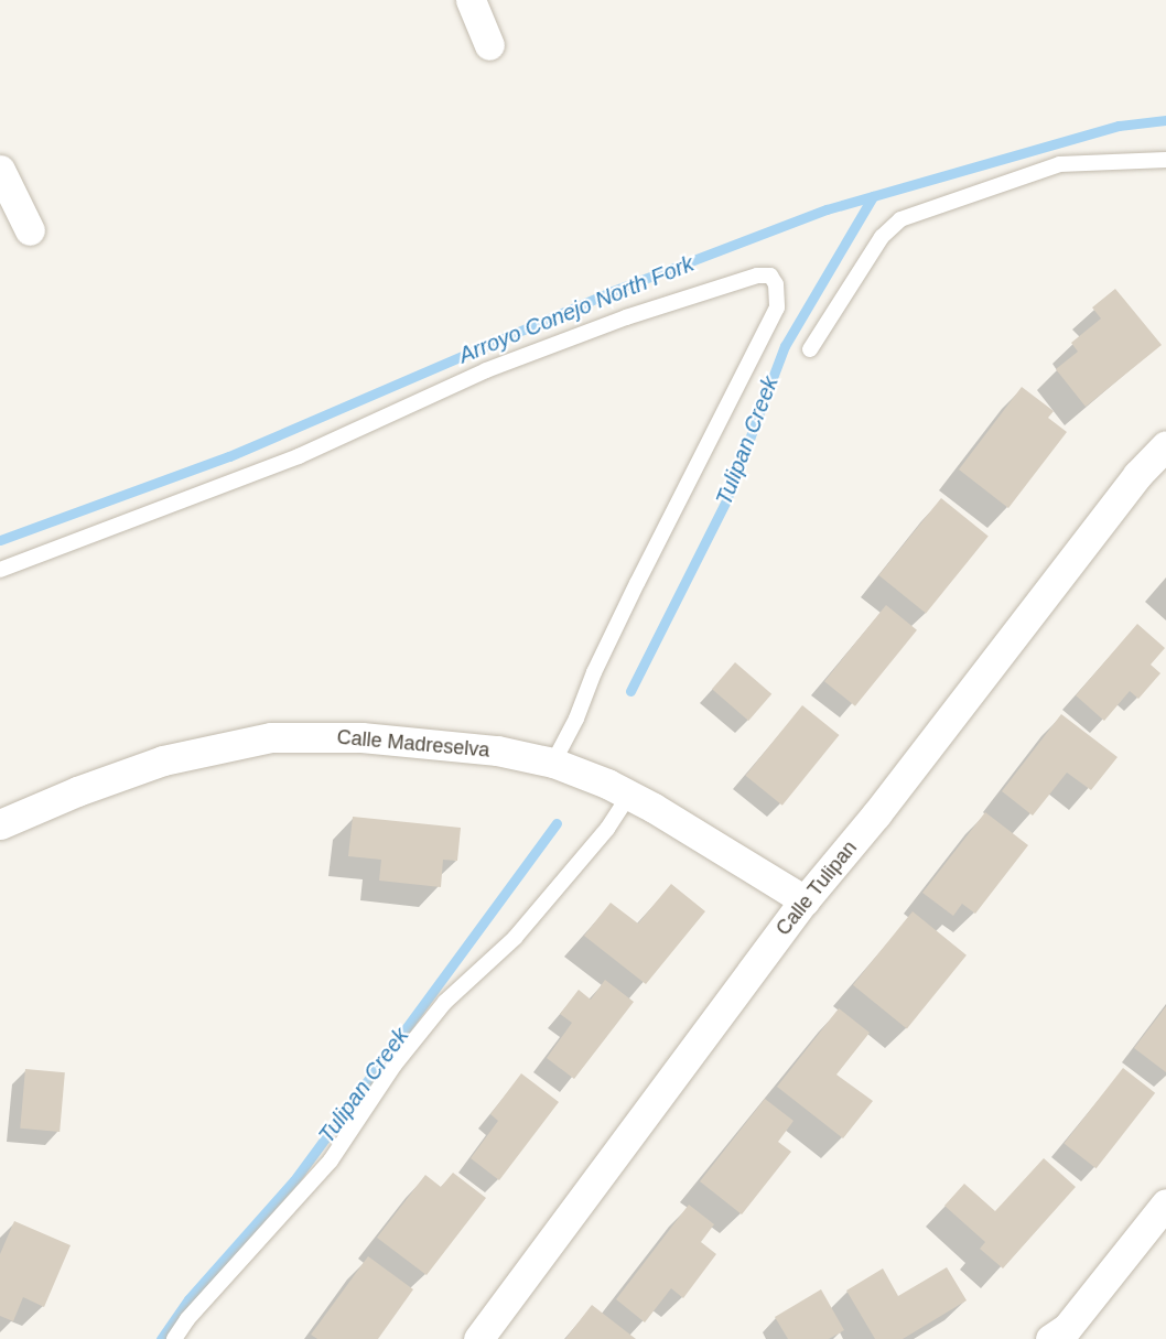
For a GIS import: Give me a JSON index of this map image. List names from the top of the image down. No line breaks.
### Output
{"streets":{"street":["Calle Madreselva","Calle Tulipan"]},"crossings":[["Calle Madreselva","Calle Tulipan"]],"water":["Arroyo Conejo North Fork","Tulipan Creek"]}
